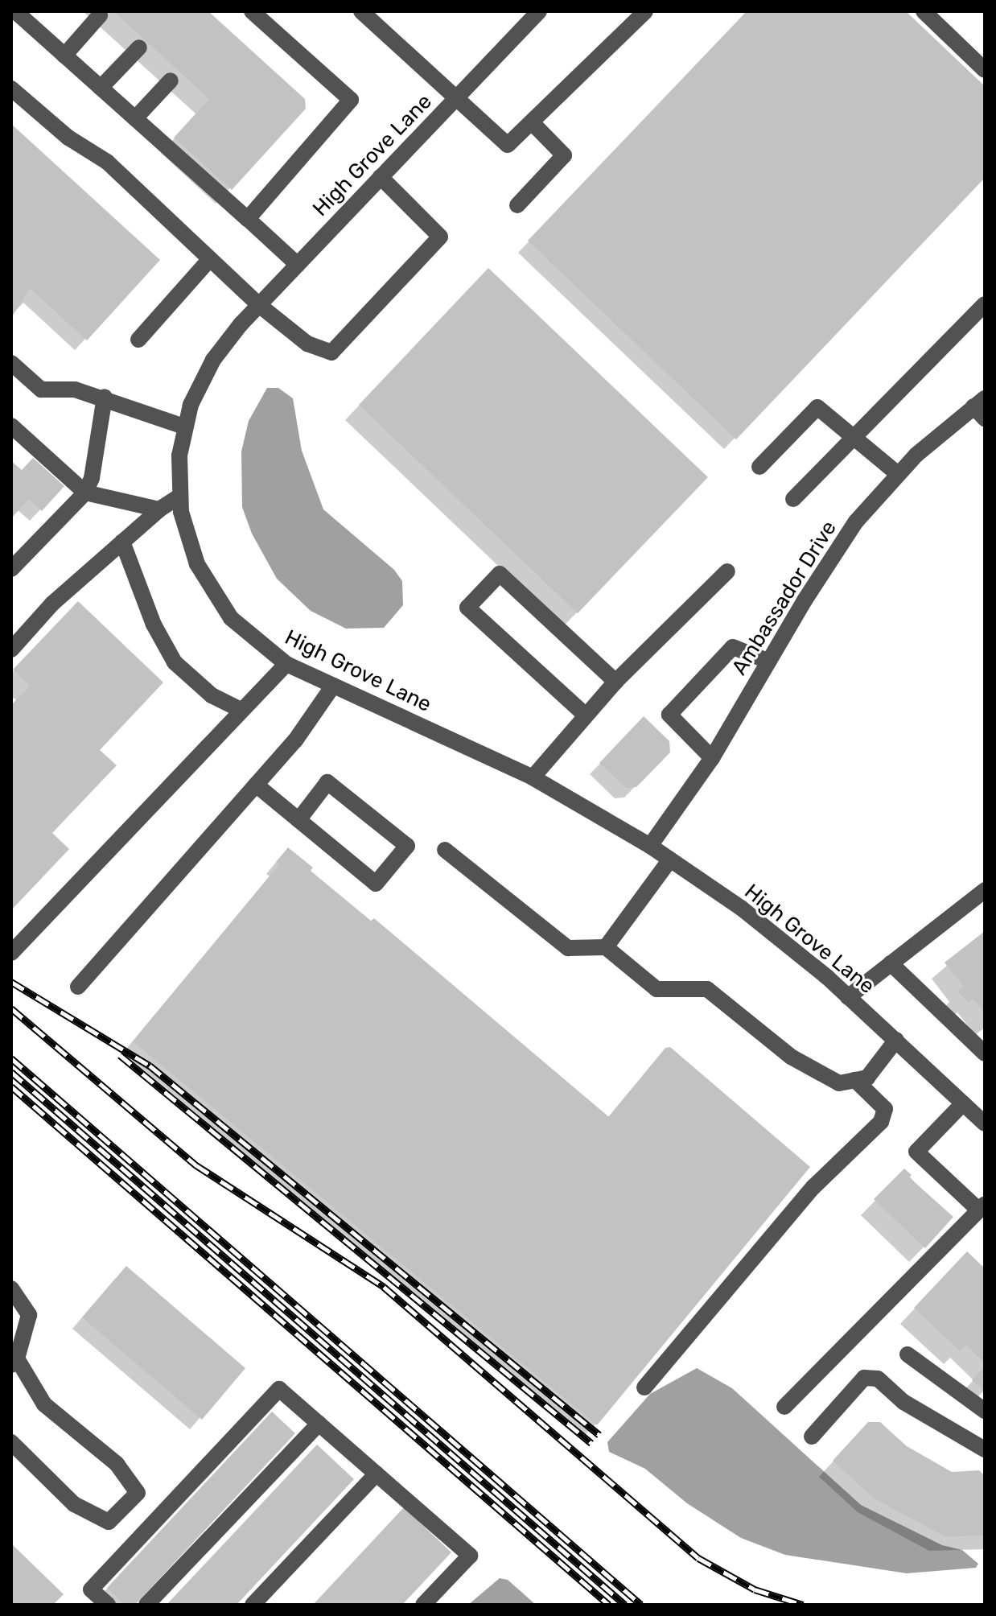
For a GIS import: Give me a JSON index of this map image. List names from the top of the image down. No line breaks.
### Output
{"streets":{"street":["High Grove Lane","Ambassador Drive"]},"crossings":[["High Grove Lane","Ambassador Drive"]]}
